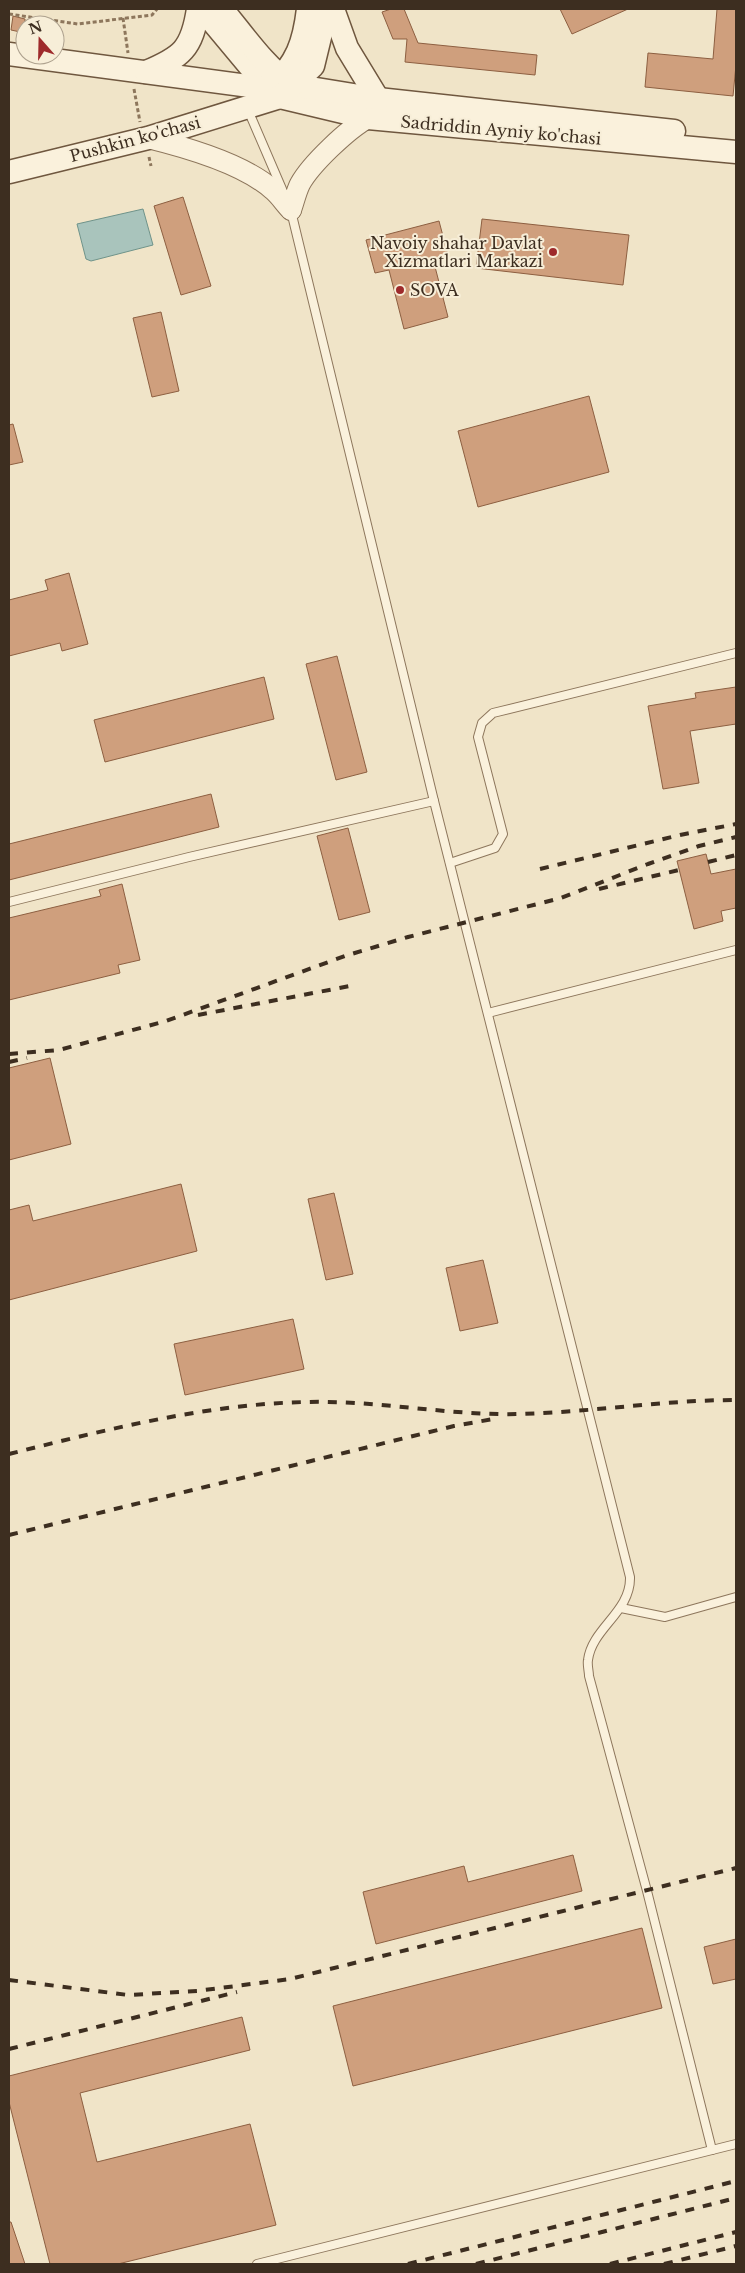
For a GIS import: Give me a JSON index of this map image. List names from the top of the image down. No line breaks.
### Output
{"streets":{"main road":["Sadriddin Ayniy ko'chasi","Pushkin ko'chasi"]},"crossings":[["Sadriddin Ayniy ko'chasi","Pushkin ko'chasi"]],"places":["Navoiy shahar Davlat Xizmatlari Markazi","SOVA"],"north":"top"}
